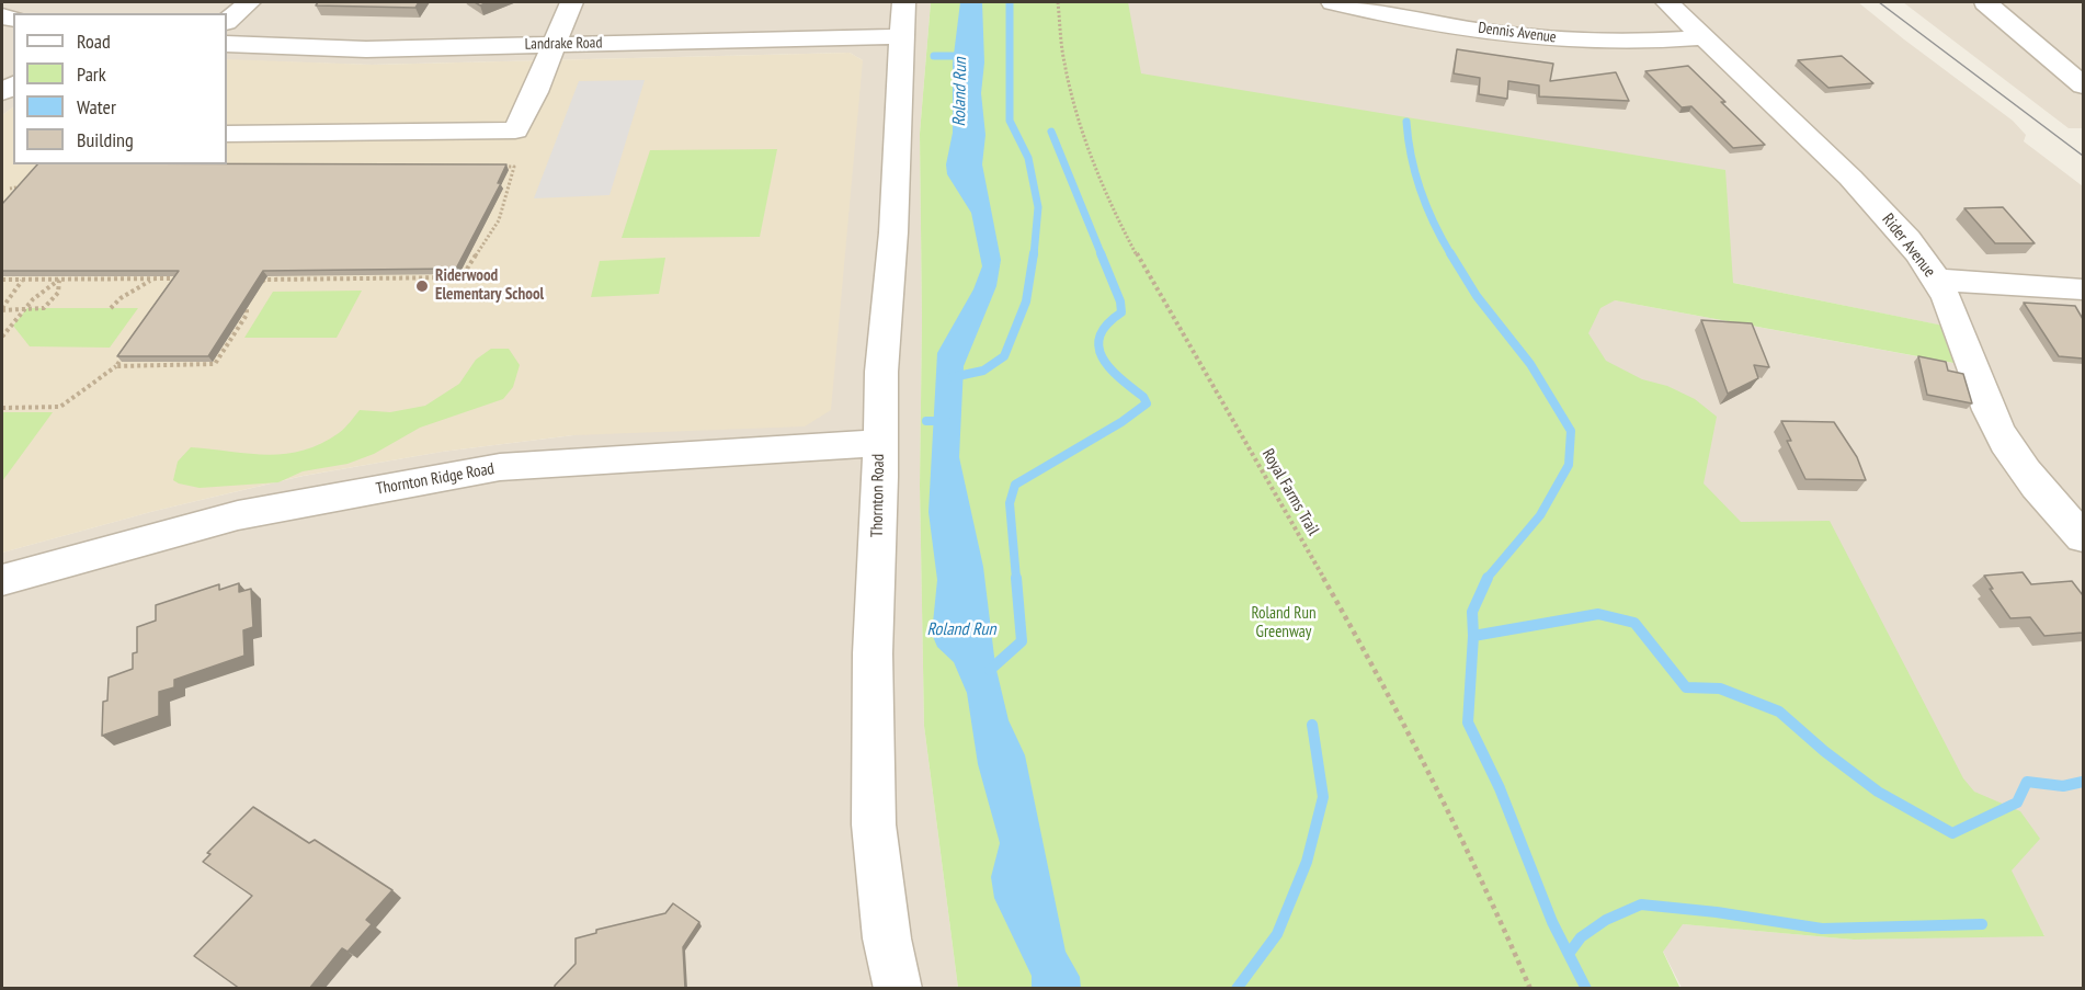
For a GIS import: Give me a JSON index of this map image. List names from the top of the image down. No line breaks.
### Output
{"streets":{"street":["Dennis Avenue","Landrake Road","Rider Avenue","Thornton Ridge Road","Thornton Road"],"path":["Royal Farms Trail"]},"crossings":[["Dennis Avenue","Rider Avenue"],["Landrake Road","Thornton Road"],["Thornton Ridge Road","Thornton Road"]],"water":["Roland Run"],"parks":["Roland Run Greenway"],"places":["Riderwood Elementary School"],"legend":["Road","Park","Water","Building"]}
